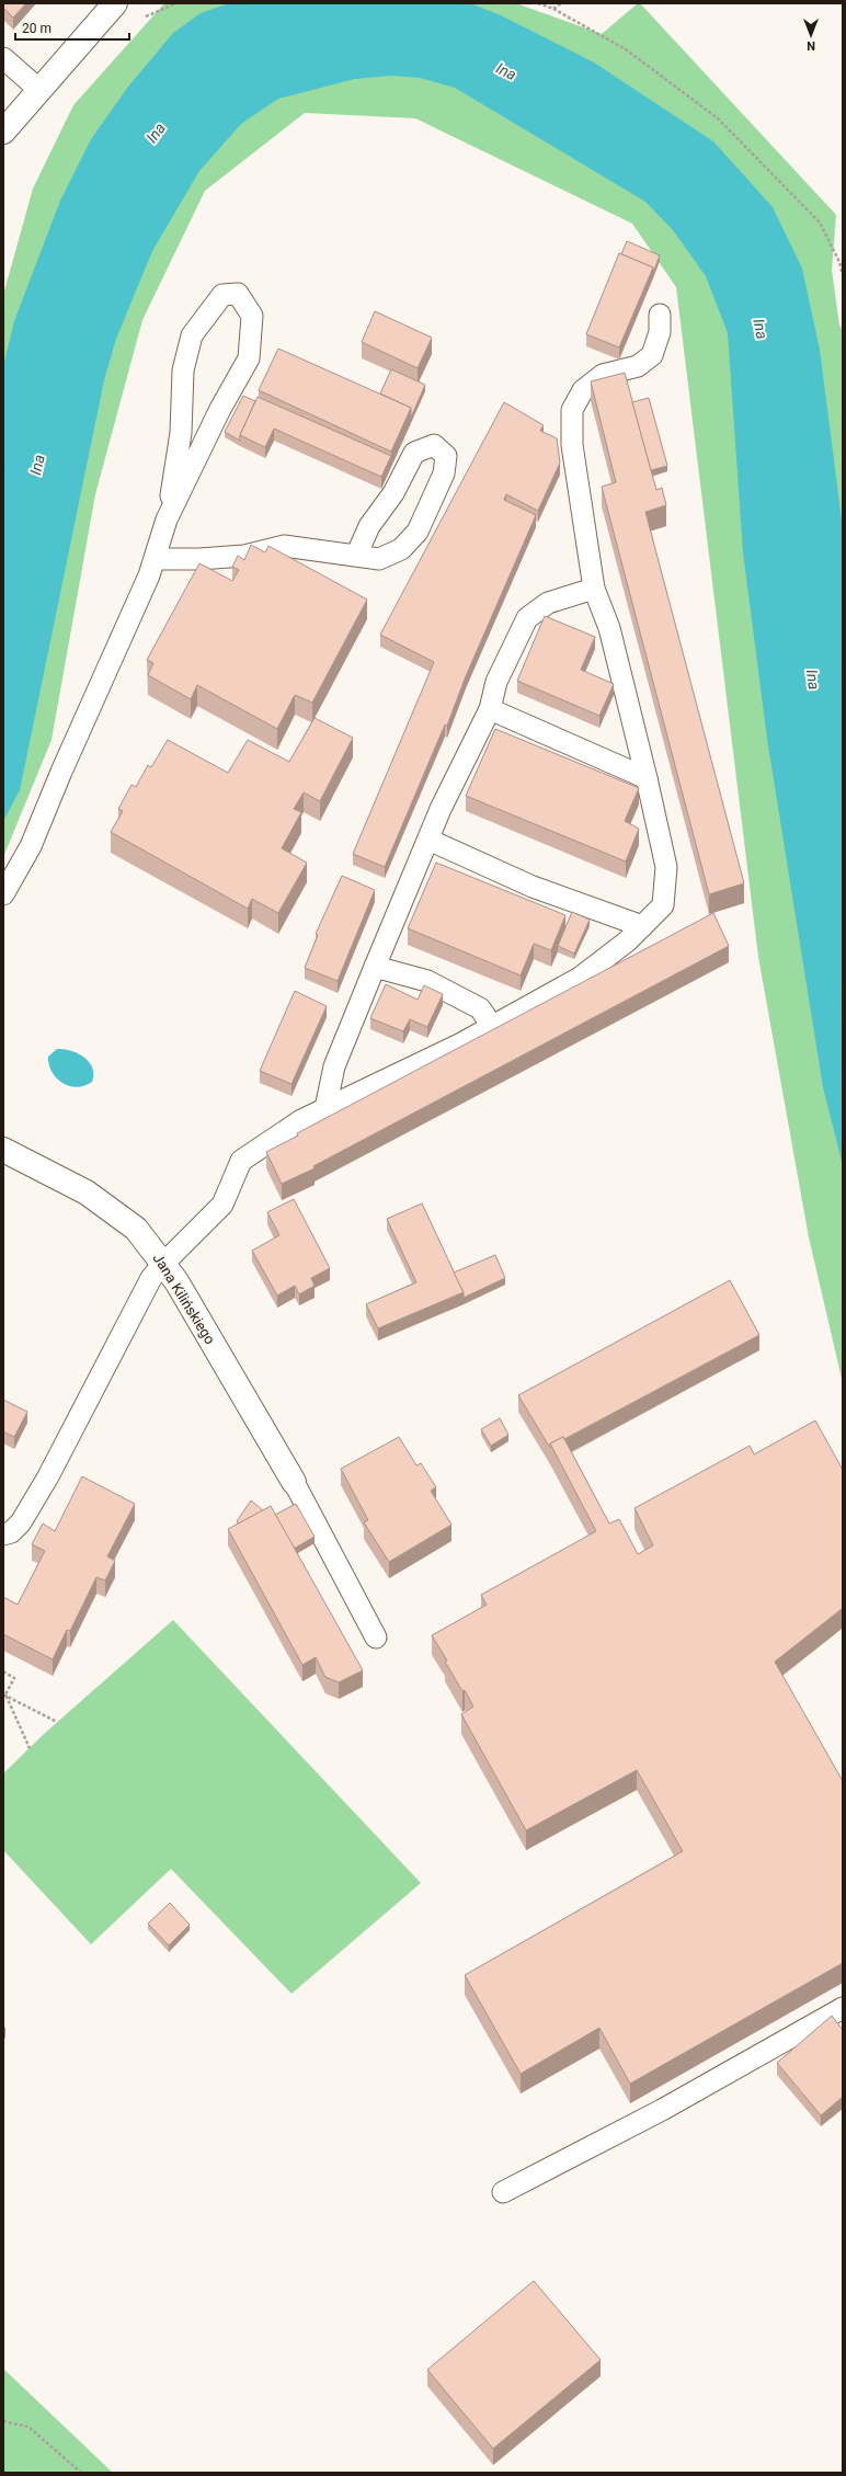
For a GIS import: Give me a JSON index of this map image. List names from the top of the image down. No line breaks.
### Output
{"streets":{"street":["Jana Kilińskiego"]},"water":["Ina"],"scale_bar":"20 m","north":"bottom"}
